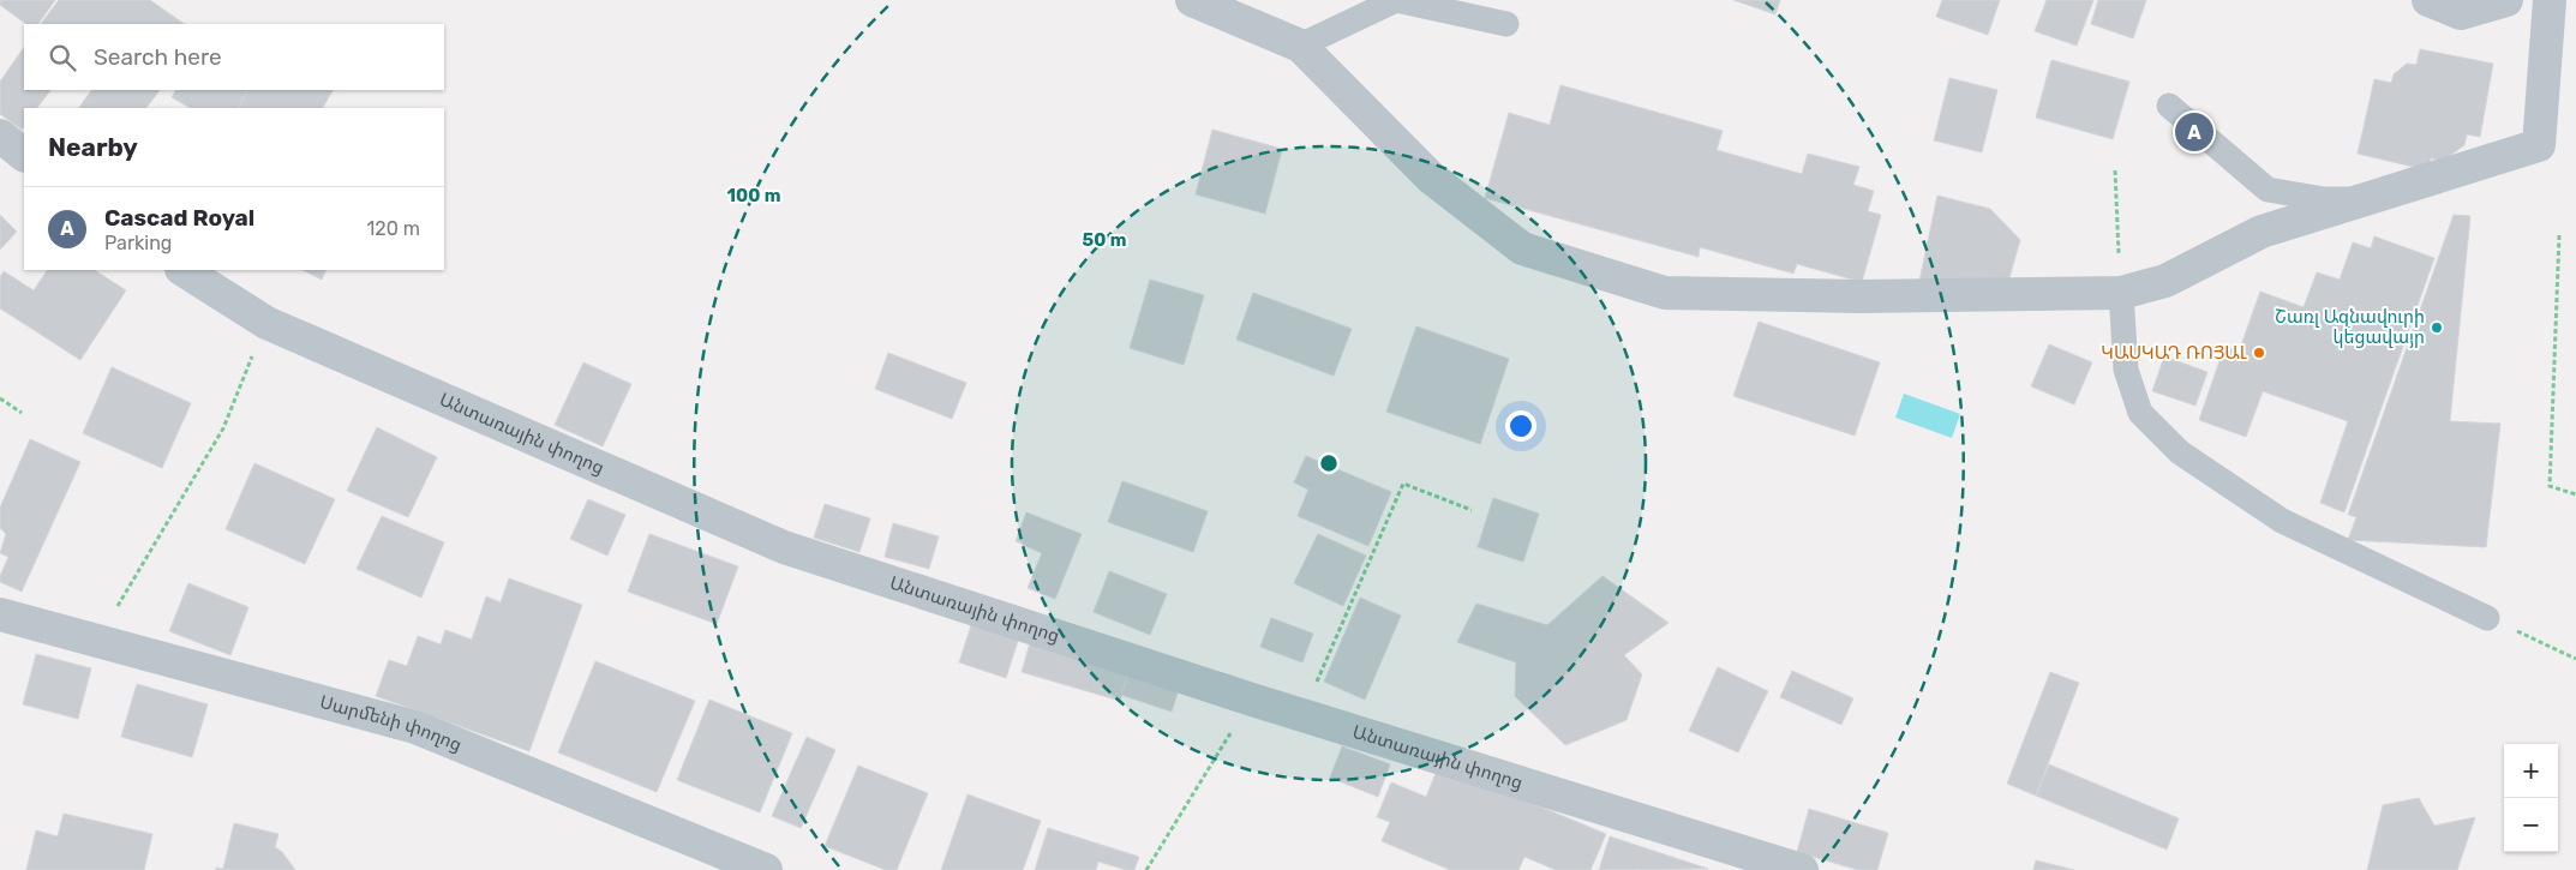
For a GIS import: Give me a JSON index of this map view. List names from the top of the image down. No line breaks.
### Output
{"streets":{"street":["Անտառային փողոց","Սարմենի փողոց"]},"places":["Շառլ Ազնավուրի կեցավայր","ԿԱՍԿԱԴ ՌՈՅԱԼ"],"page":{"search":"Search here","heading":"Nearby","pins":"A","list":[{"mark":"A","name":"Cascad Royal","note":"Parking","value":"120 m"}],"map_buttons":["+","−"]},"rings":["100 m","50 m"]}
